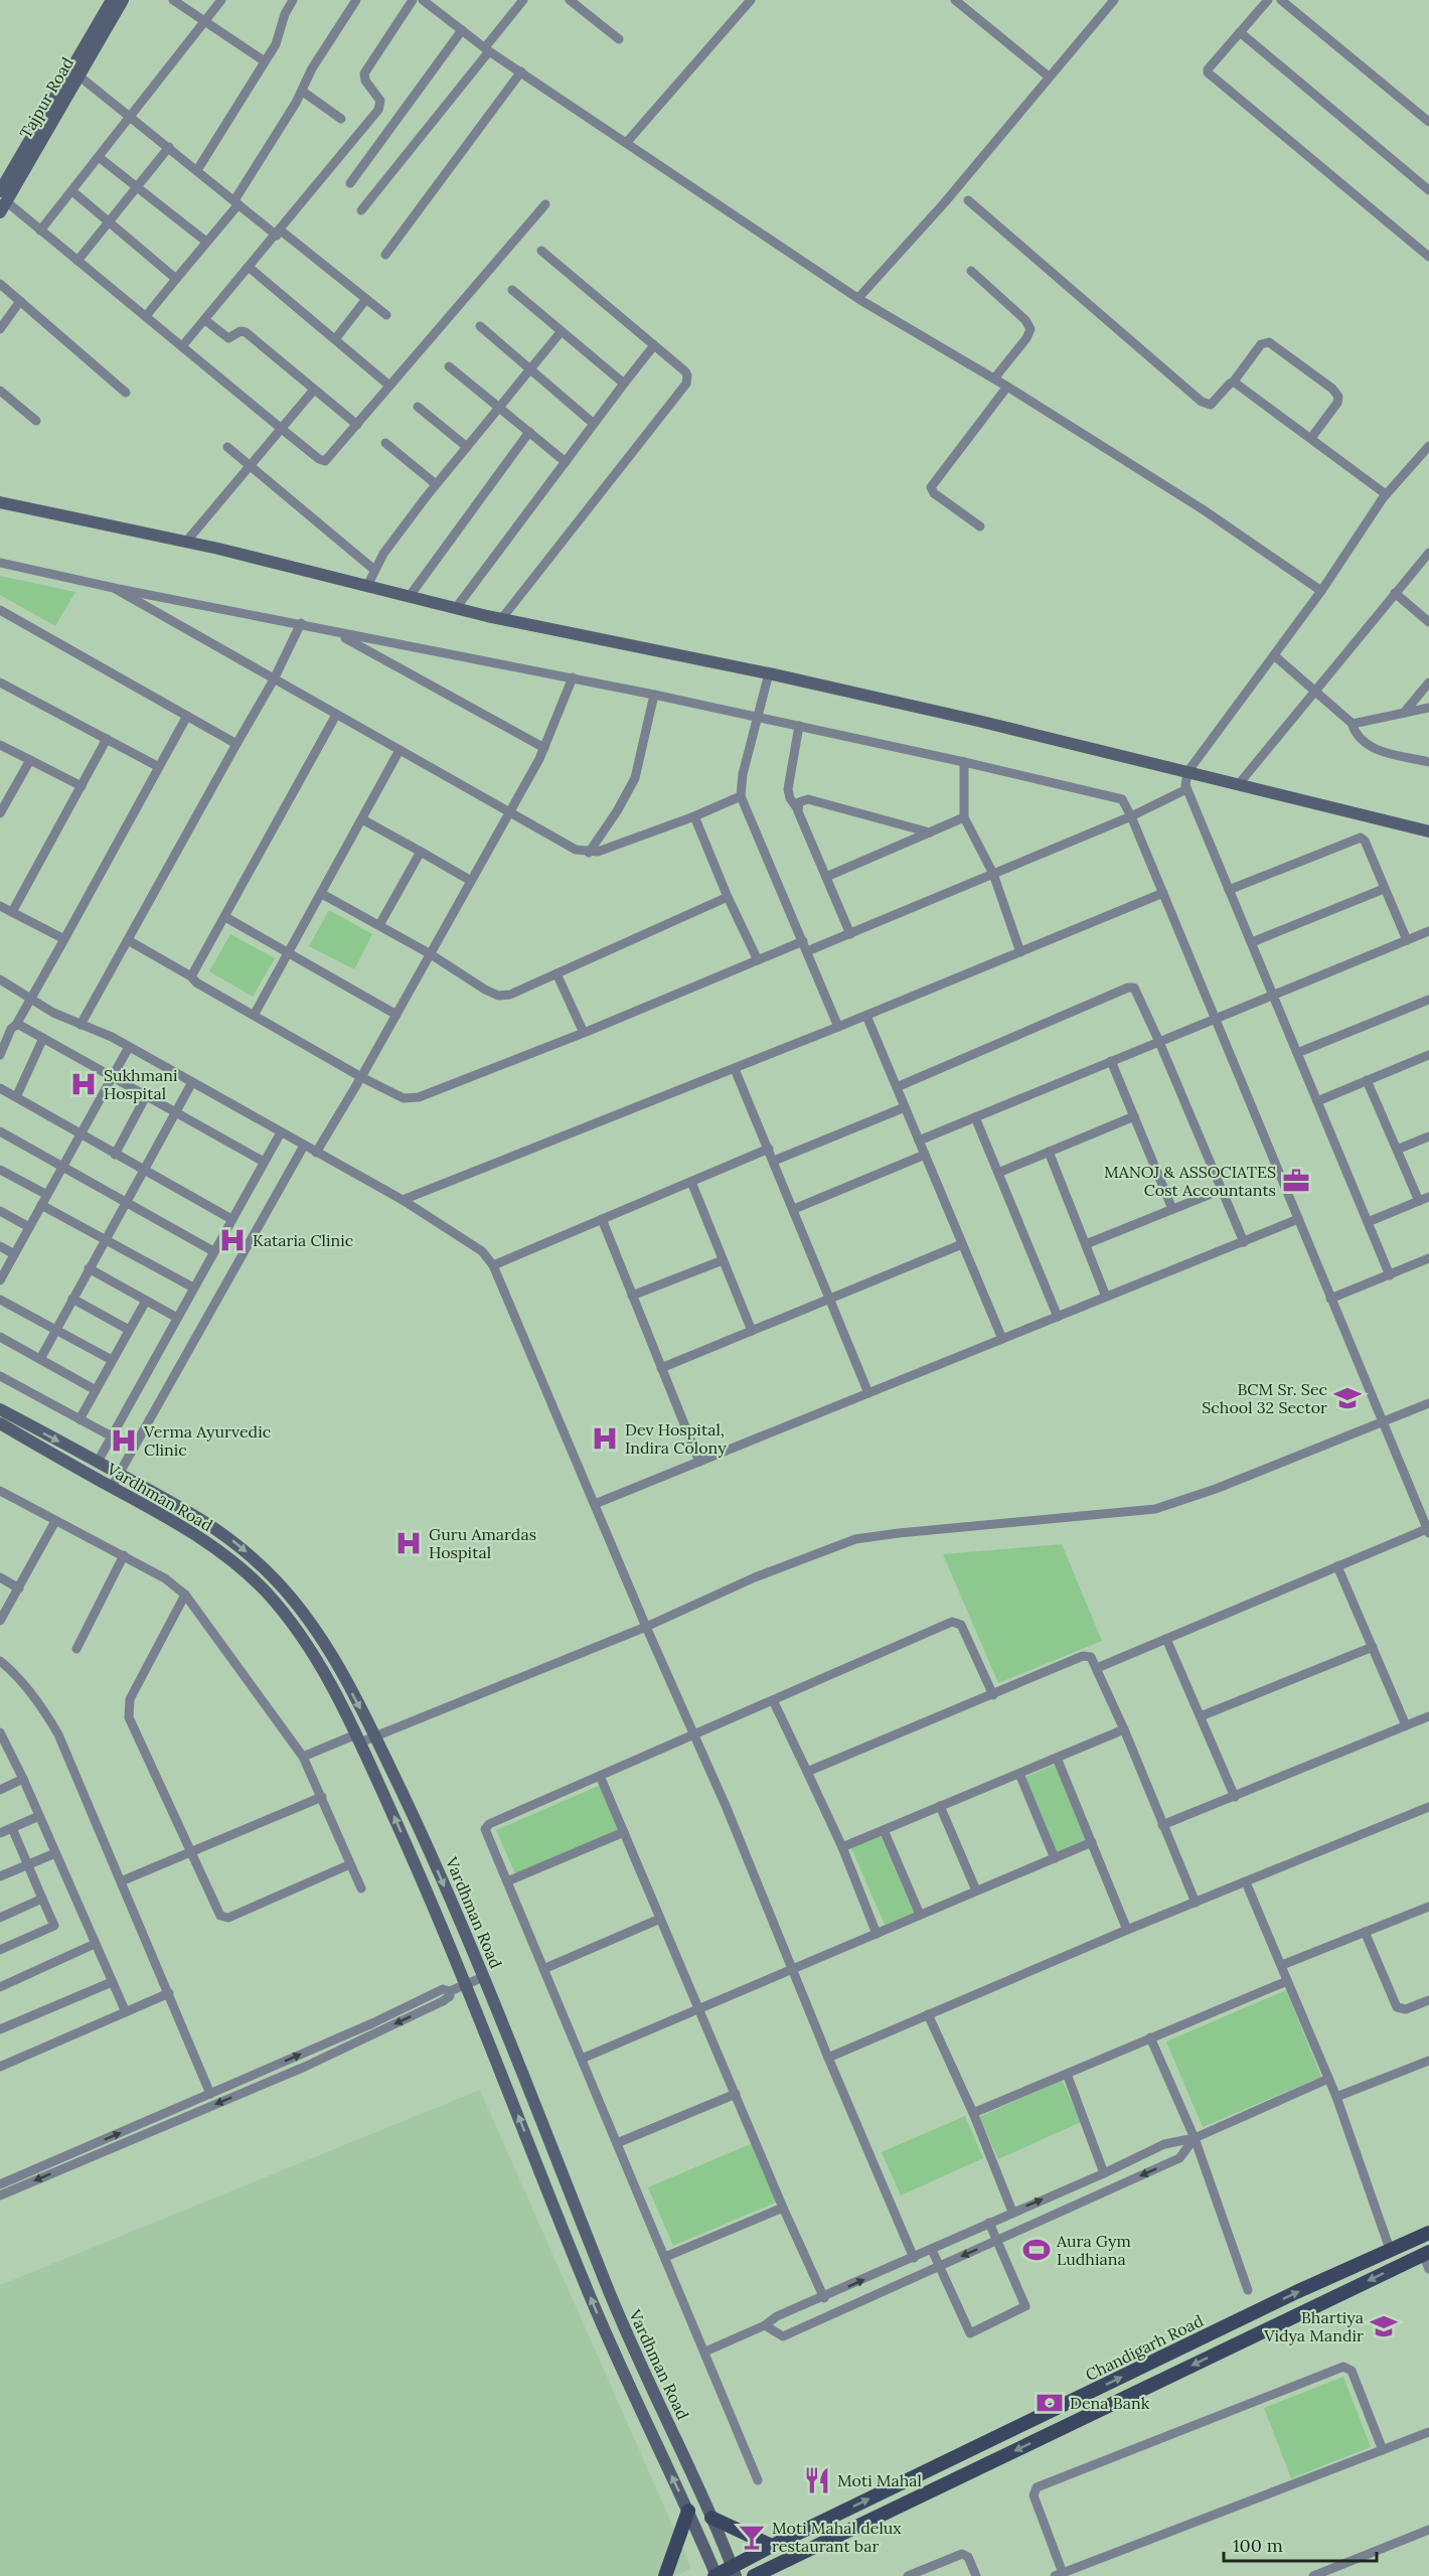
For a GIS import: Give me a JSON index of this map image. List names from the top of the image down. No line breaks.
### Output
{"streets":{"main road":["Chandigarh Road"],"street":["Tajpur Road","Vardhman Road"]},"crossings":[["Vardhman Road","Chandigarh Road"]],"places":{"hospital":["Sukhmani Hospital","Kataria Clinic","Dev Hospital, Indira Colony","Verma Ayurvedic Clinic","Guru Amardas Hospital"],"office":["MANOJ & ASSOCIATES Cost Accountants"],"school or university":["BCM Sr. Sec School 32 Sector","Bhartiya Vidya Mandir"],"sports":["Aura Gym Ludhiana"],"bank":["Dena Bank"],"restaurant":["Moti Mahal"],"bar":["Moti Mahal delux restaurant bar"]},"scale_bar":"100 m"}
